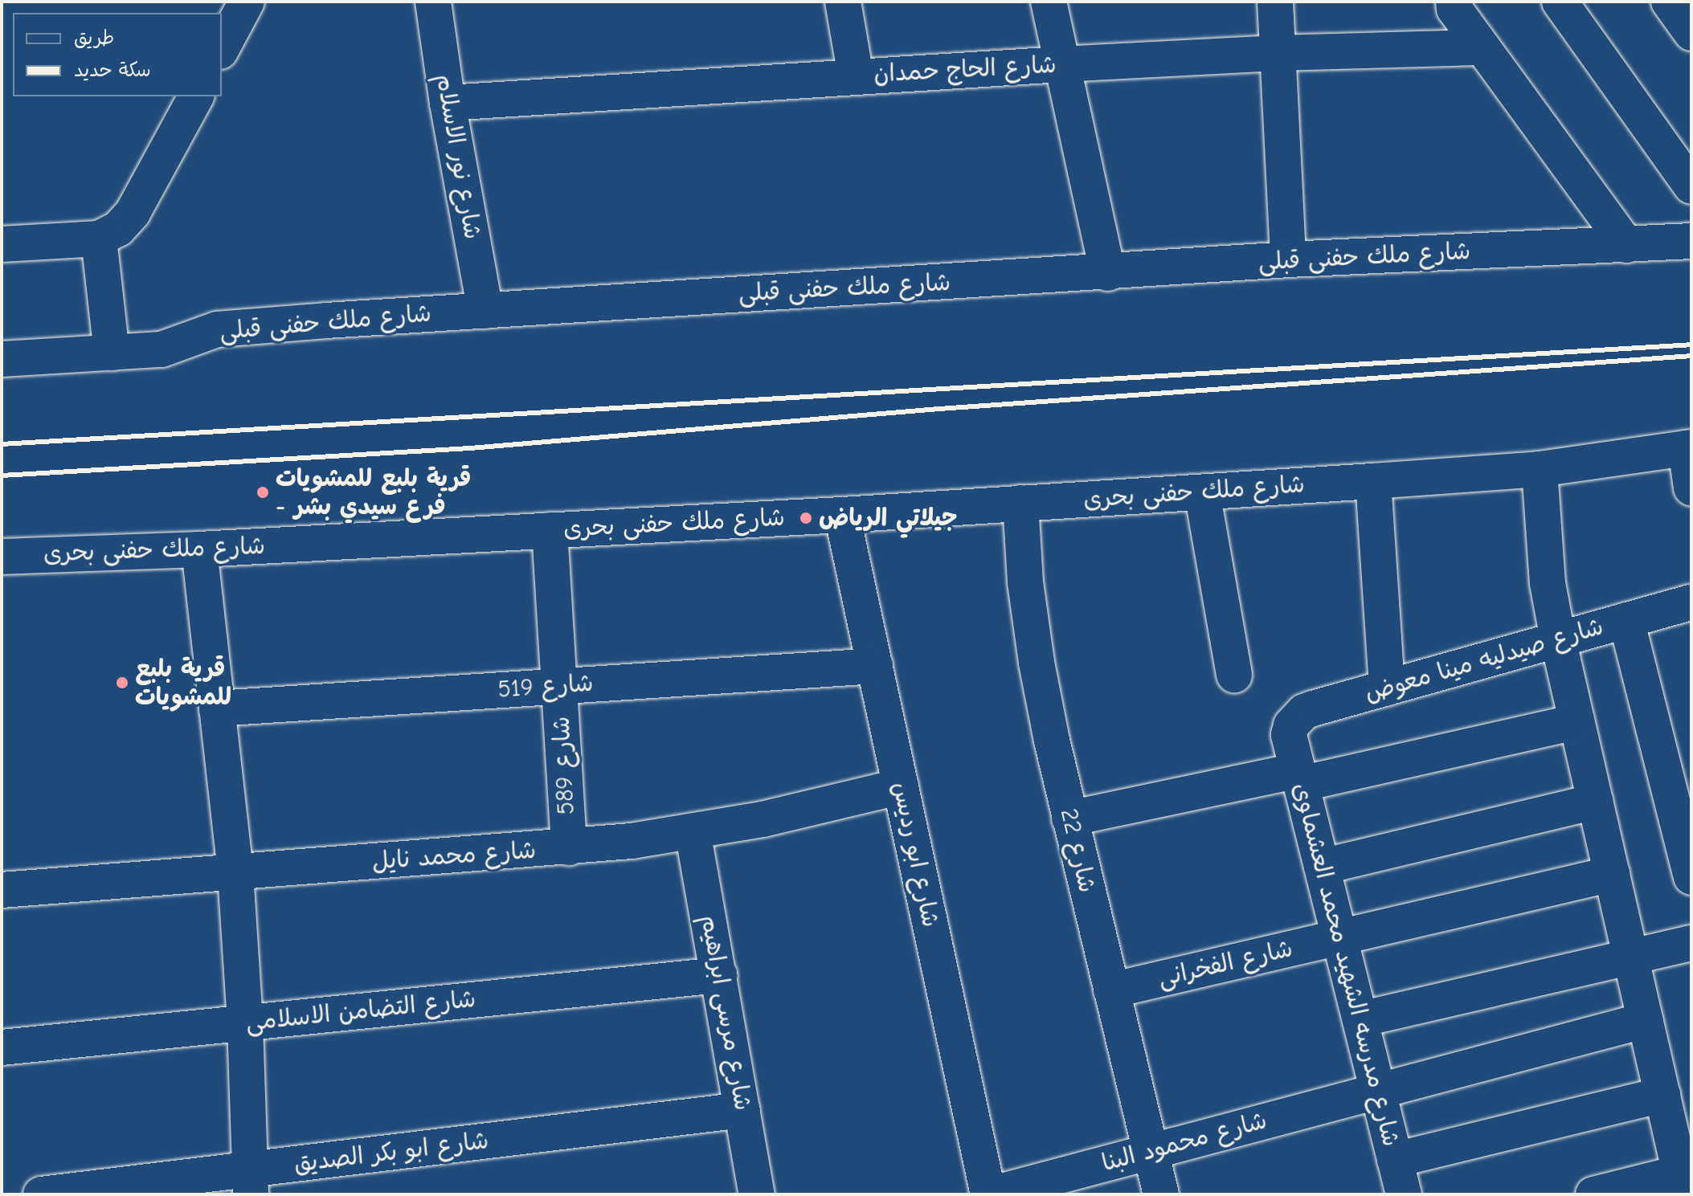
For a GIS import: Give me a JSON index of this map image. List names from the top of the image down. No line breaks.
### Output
{"streets":{"street":["شارع الحاج حمدان","شارع نور الاسلام","شارع ملك حفنى قبلى","شارع ملك حفنى بحرى","شارع صيدليه مينا معوض","شارع 519","شارع 589","شارع 22","شارع ابو رديس","شارع محمد نايل","شارع الفخرانى","شارع مدرسه الشهيد محمد العشماوى","شارع التضامن الاسلامى","شارع مرسى ابراهيم","شارع محمود البنا","شارع ابو بكر الصديق"]},"crossings":[["شارع الحاج حمدان","شارع نور الاسلام"],["شارع نور الاسلام","شارع ملك حفنى قبلى"],["شارع ملك حفنى بحرى","شارع 589"],["شارع ملك حفنى بحرى","شارع 22"],["شارع ملك حفنى بحرى","شارع ابو رديس"],["شارع صيدليه مينا معوض","شارع مدرسه الشهيد محمد العشماوى"],["شارع 519","شارع 589"],["شارع 519","شارع ابو رديس"],["شارع 589","شارع محمد نايل"],["شارع 22","شارع الفخرانى"],["شارع 22","شارع محمود البنا"],["شارع ابو رديس","شارع محمد نايل"],["شارع ابو رديس","شارع محمود البنا"],["شارع محمد نايل","شارع مرسى ابراهيم"],["شارع الفخرانى","شارع مدرسه الشهيد محمد العشماوى"],["شارع مدرسه الشهيد محمد العشماوى","شارع محمود البنا"],["شارع التضامن الاسلامى","شارع مرسى ابراهيم"],["شارع مرسى ابراهيم","شارع ابو بكر الصديق"]],"places":["قرية بلبع للمشويات - فرع سيدي بشر","جيلاتي الرياض","قرية بلبع للمشويات"],"legend":["طريق","سكة حديد"]}
